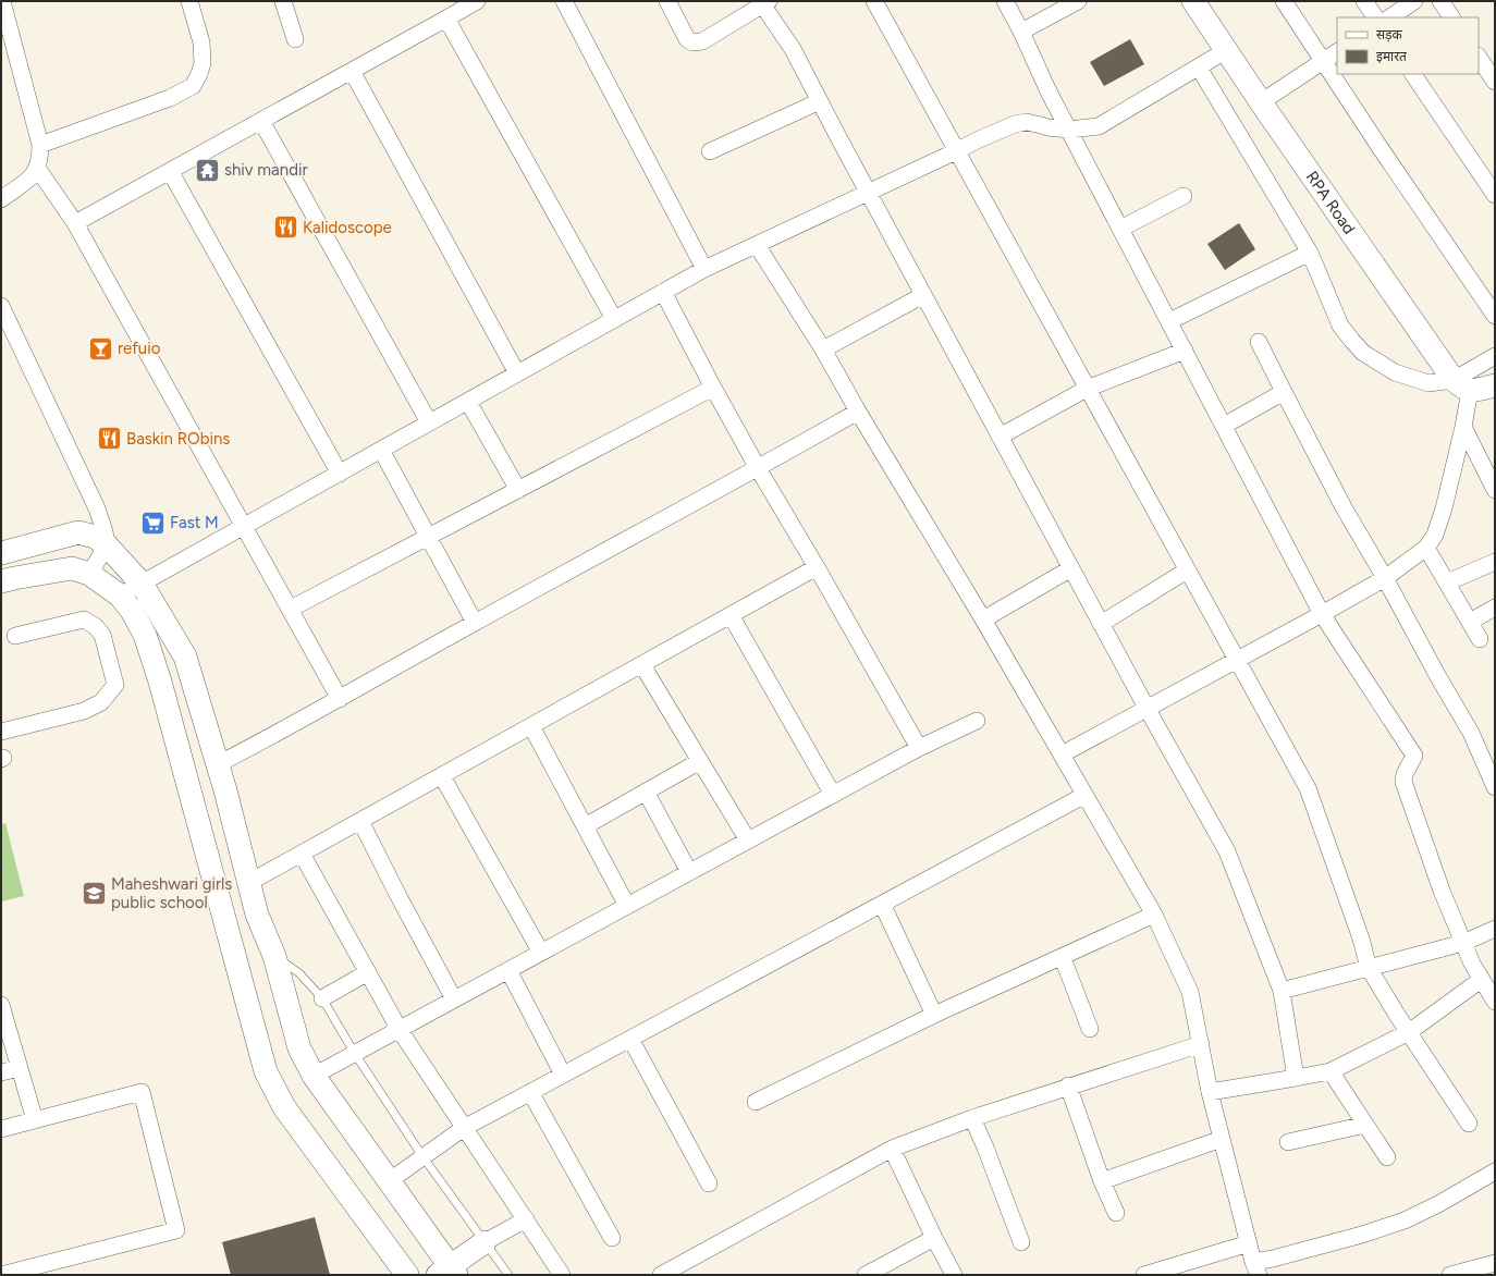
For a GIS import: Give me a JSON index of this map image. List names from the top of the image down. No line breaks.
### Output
{"streets":{"street":["RPA Road"]},"places":{"temple":["shiv mandir"],"restaurant":["Kalidoscope","Baskin RObins"],"bar":["refuio"],"supermarket":["Fast M"],"school or university":["Maheshwari girls public school"]},"legend":["सड़क","इमारत"]}
